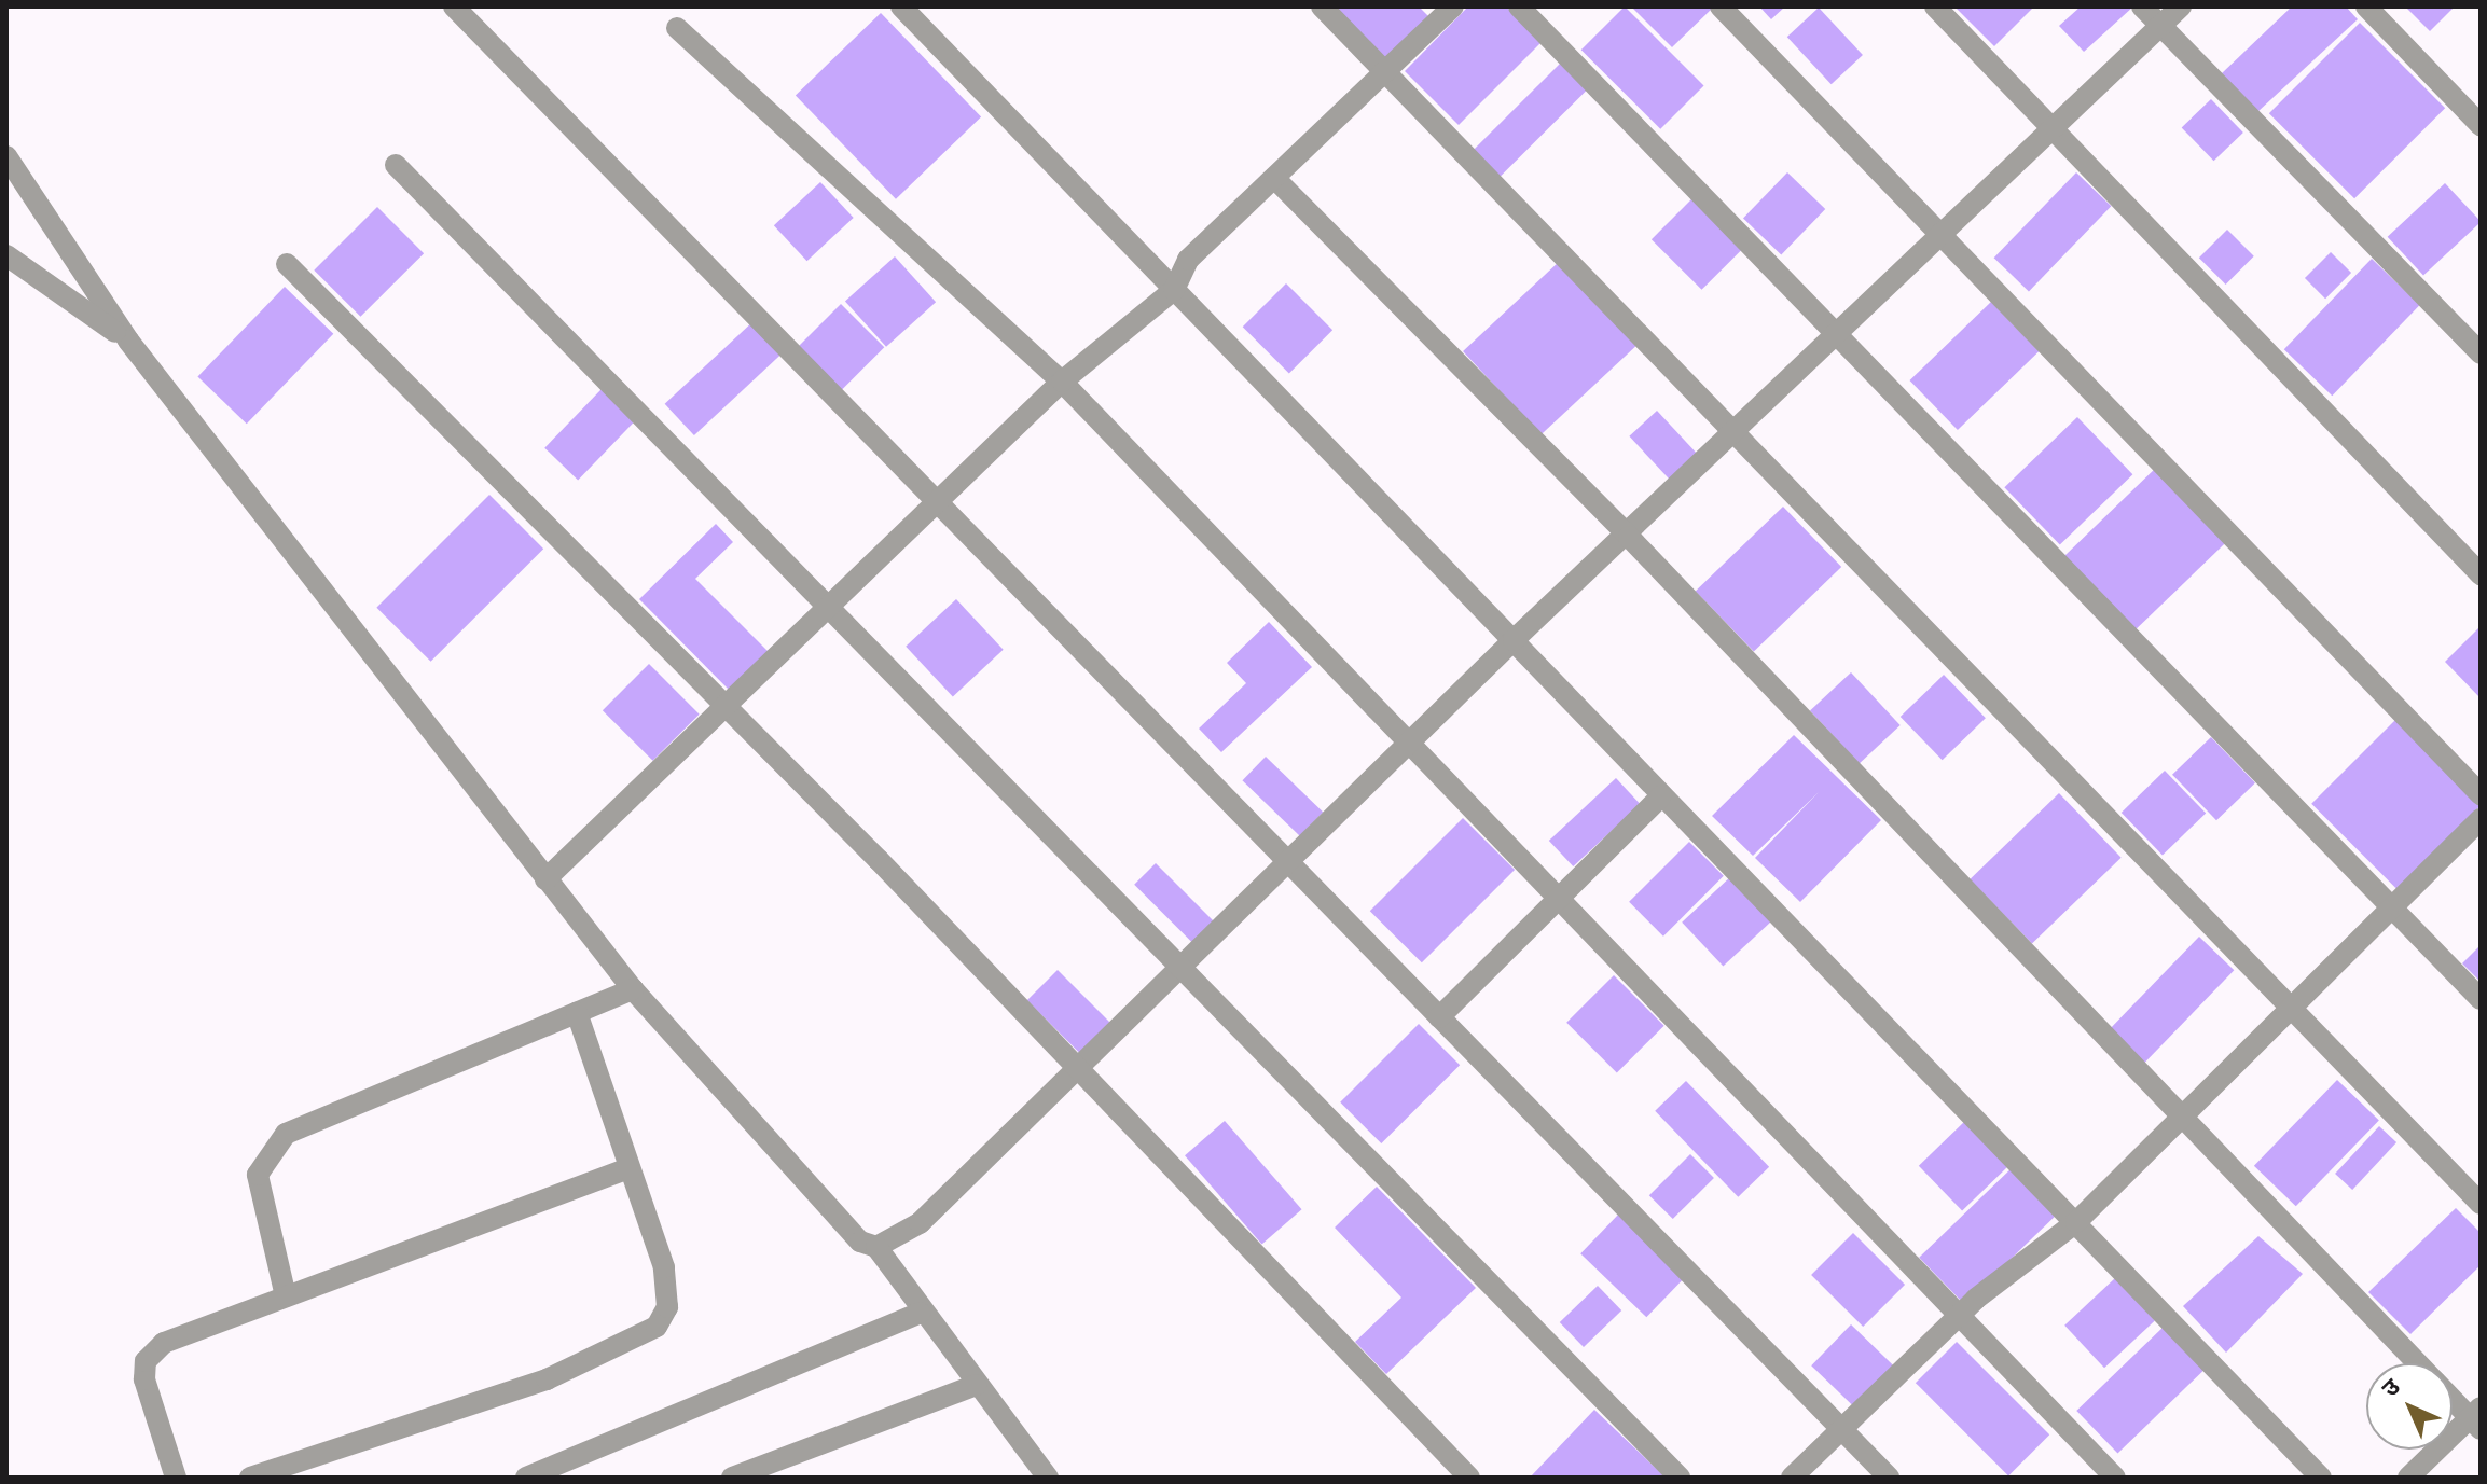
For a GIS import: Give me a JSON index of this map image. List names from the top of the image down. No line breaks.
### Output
{"north":"top left"}
